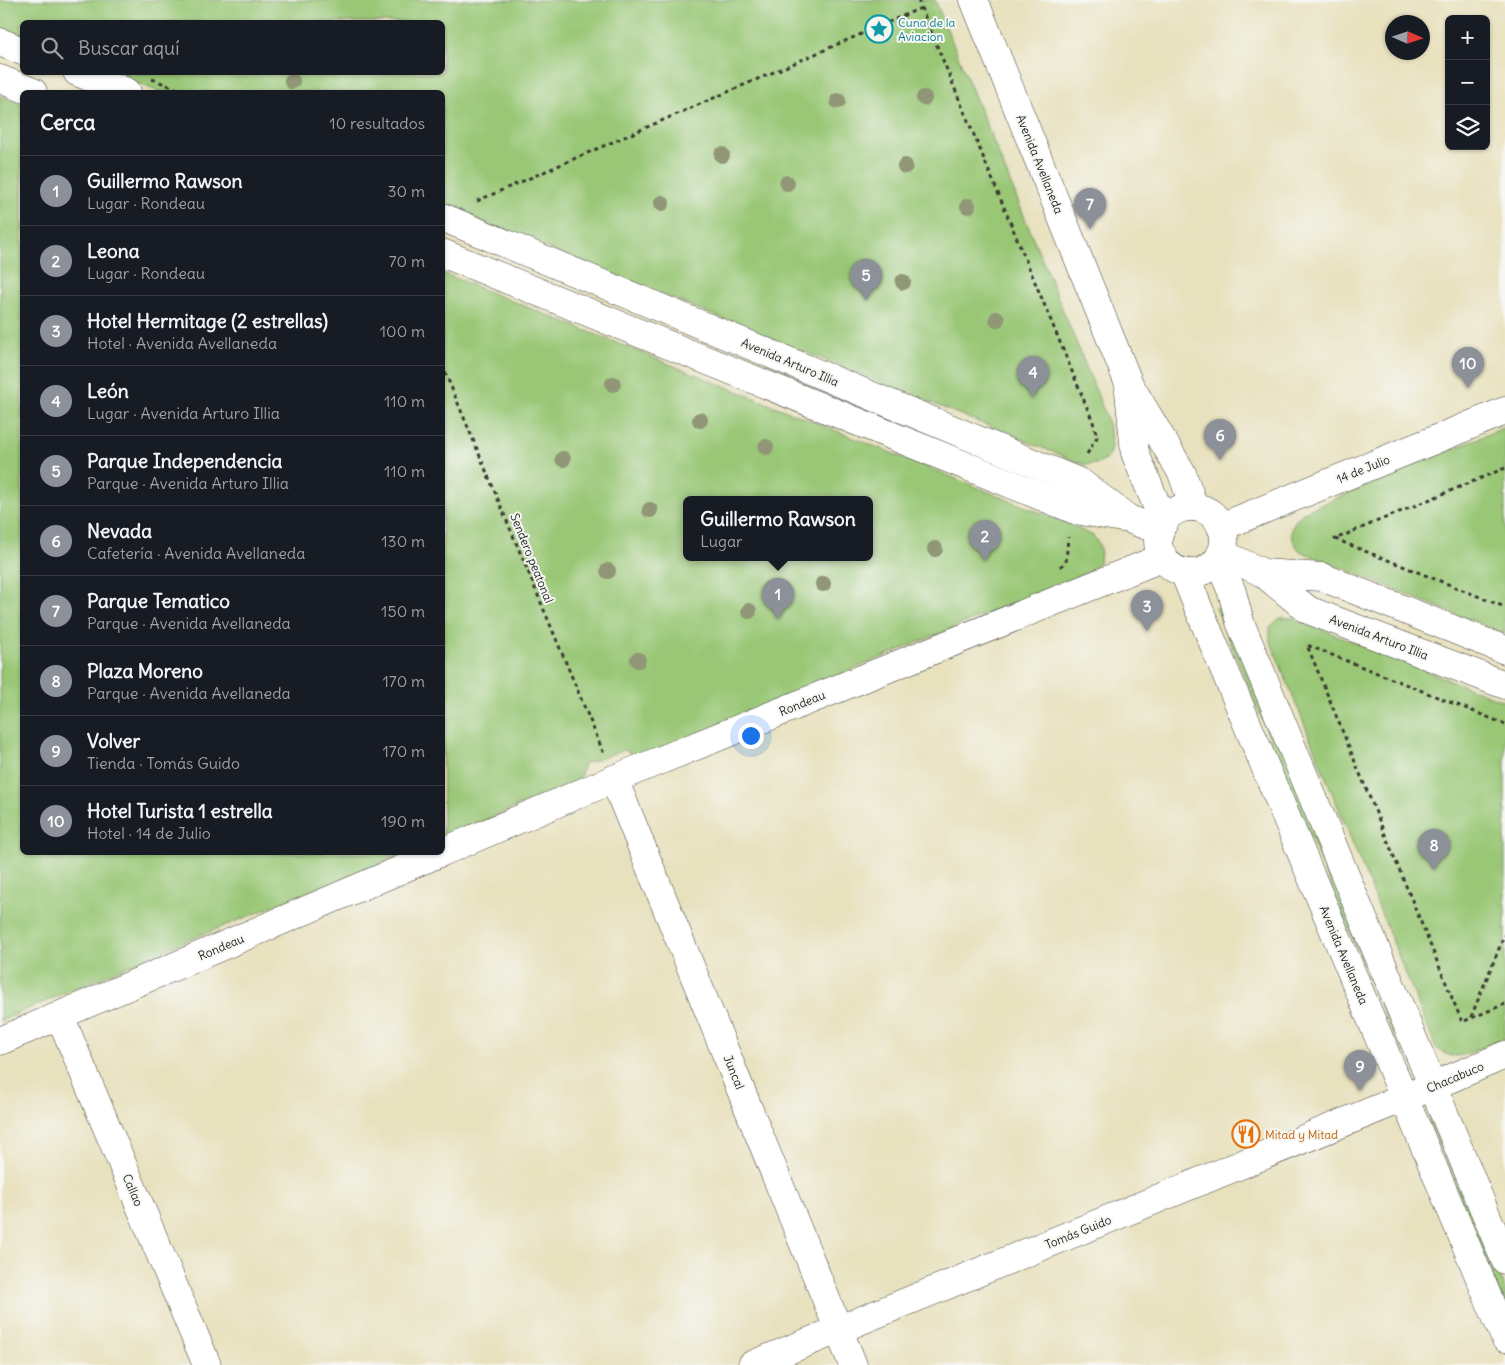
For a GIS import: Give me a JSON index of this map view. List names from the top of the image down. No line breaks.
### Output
{"streets":{"street":["Avenida Avellaneda","Avenida Arturo Illia","14 de Julio","Rondeau","Juncal","Chacabuco","Callao","Tomás Guido"],"path":["Sendero peatonal"]},"crossings":[["Avenida Avellaneda","Avenida Arturo Illia"],["Avenida Avellaneda","14 de Julio"],["Avenida Avellaneda","Rondeau"],["Avenida Avellaneda","Chacabuco"],["Avenida Avellaneda","Tomás Guido"],["Avenida Arturo Illia","14 de Julio"],["Avenida Arturo Illia","Rondeau"],["14 de Julio","Rondeau"],["Sendero peatonal","Rondeau"],["Sendero peatonal","Juncal"],["Rondeau","Juncal"],["Rondeau","Callao"],["Juncal","Tomás Guido"],["Chacabuco","Tomás Guido"]],"places":{"place":["Cuna de la Aviacion"],"restaurant":["Mitad y Mitad"]},"north":"right","page":{"map_buttons":["+","−"],"search":"Buscar aquí","heading":["Cerca","10 resultados"],"list":[{"mark":"1","name":"Guillermo Rawson","note":"Lugar · Rondeau","value":"30 m"},{"mark":"2","name":"Leona","note":"Lugar · Rondeau","value":"70 m"},{"mark":"3","name":"Hotel Hermitage (2 estrellas)","note":"Hotel · Avenida Avellaneda","value":"100 m"},{"mark":"4","name":"León","note":"Lugar · Avenida Arturo Illia","value":"110 m"},{"mark":"5","name":"Parque Independencia","note":"Parque · Avenida Arturo Illia","value":"110 m"},{"mark":"6","name":"Nevada","note":"Cafetería · Avenida Avellaneda","value":"130 m"},{"mark":"7","name":"Parque Tematico","note":"Parque · Avenida Avellaneda","value":"150 m"},{"mark":"8","name":"Plaza Moreno","note":"Parque · Avenida Avellaneda","value":"170 m"},{"mark":"9","name":"Volver","note":"Tienda · Tomás Guido","value":"170 m"},{"mark":"10","name":"Hotel Turista 1 estrella","note":"Hotel · 14 de Julio","value":"190 m"}],"pins":["7","5","10","4","6","2","1","3","8","9"],"popup":["Guillermo Rawson","Lugar"]}}
